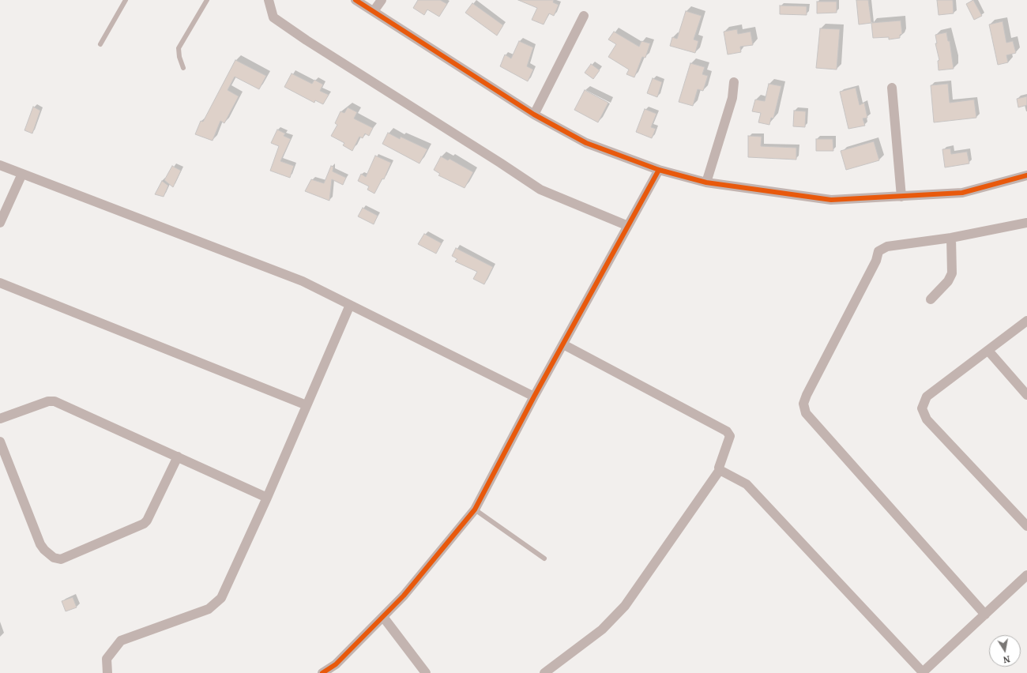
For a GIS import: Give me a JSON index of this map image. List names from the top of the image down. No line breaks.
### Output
{"north":"bottom"}
